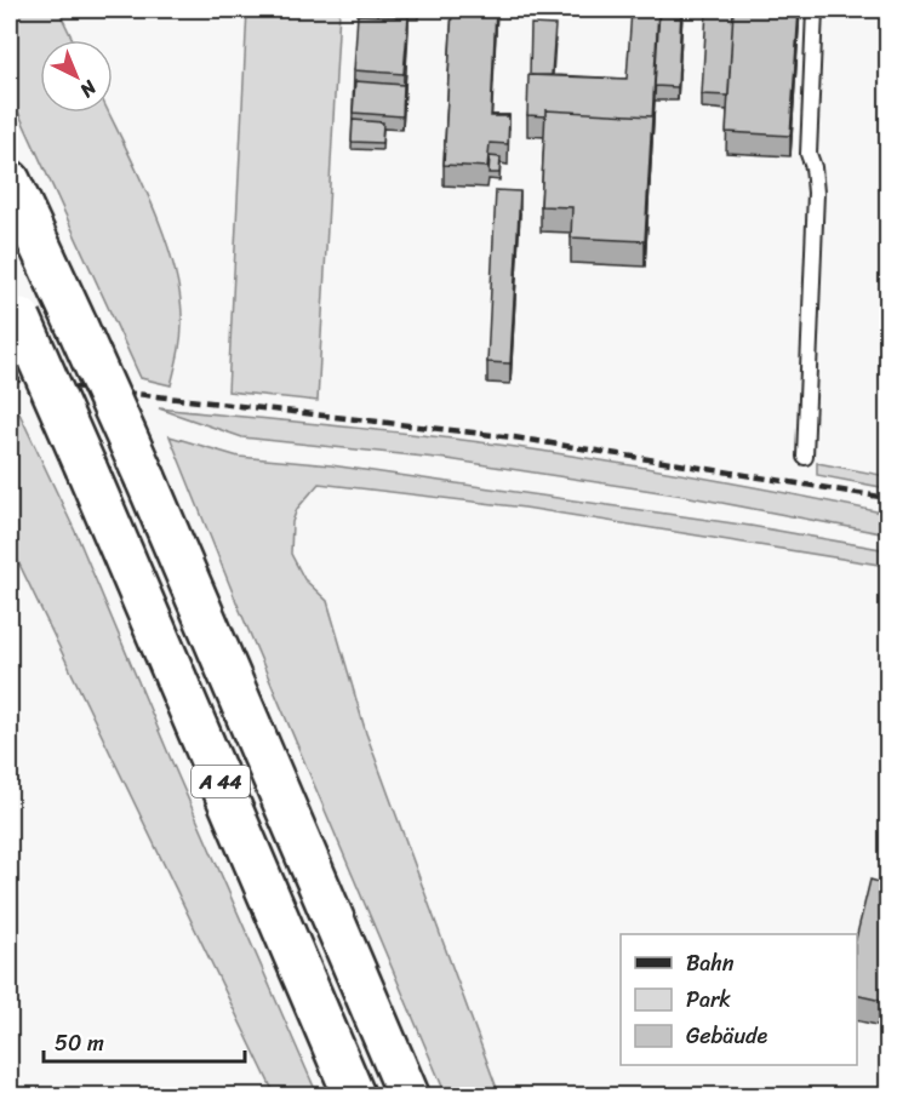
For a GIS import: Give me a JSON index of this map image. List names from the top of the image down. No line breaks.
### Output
{"streets":{"highway":["A 44"]},"legend":["Bahn","Park","Gebäude"],"scale_bar":"50 m","north":"bottom right"}
